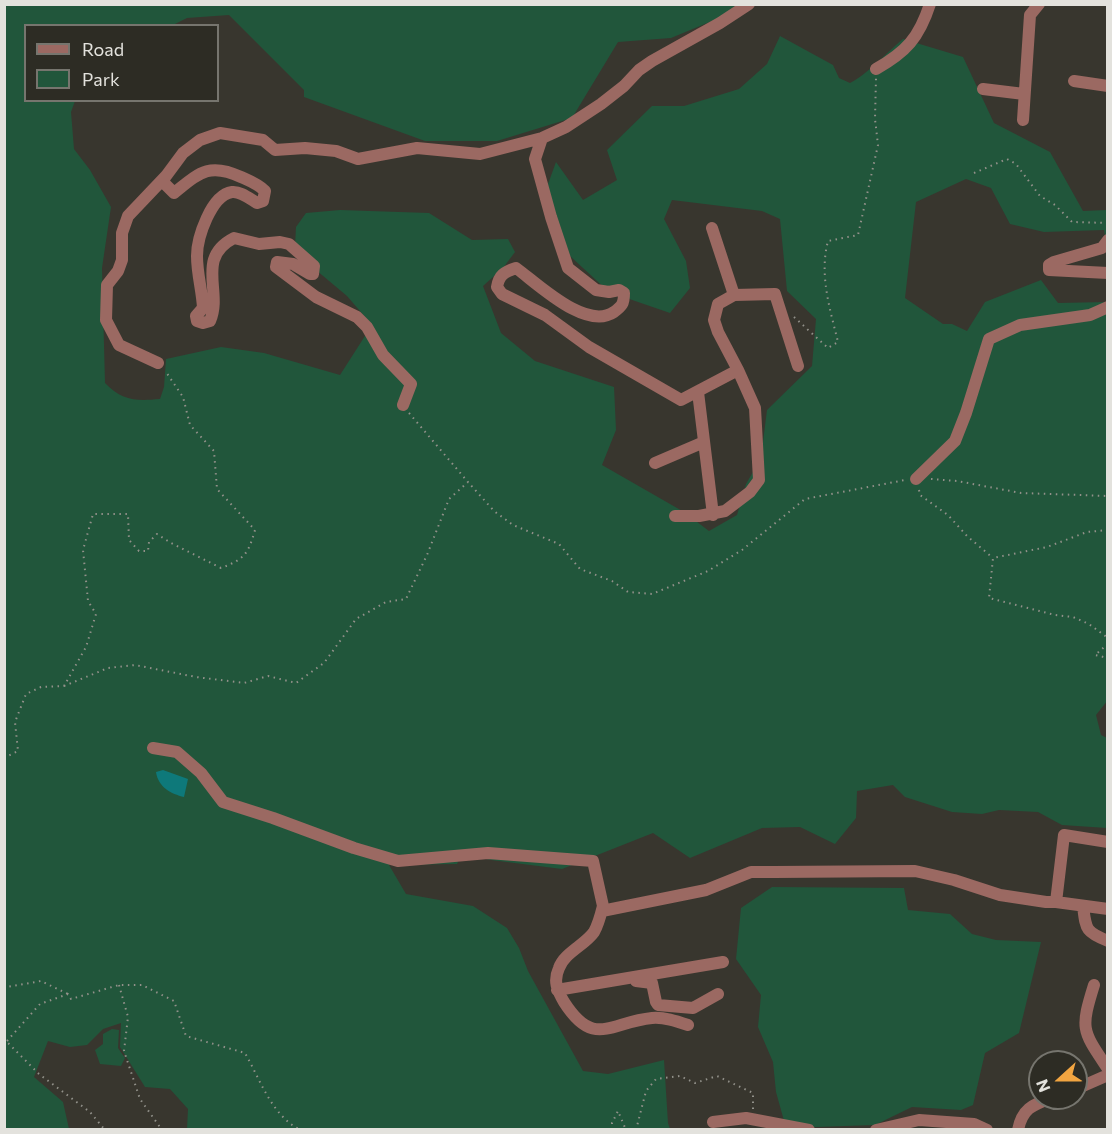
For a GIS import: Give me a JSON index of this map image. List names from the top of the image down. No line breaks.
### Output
{"legend":["Road","Park"],"north":"left"}
